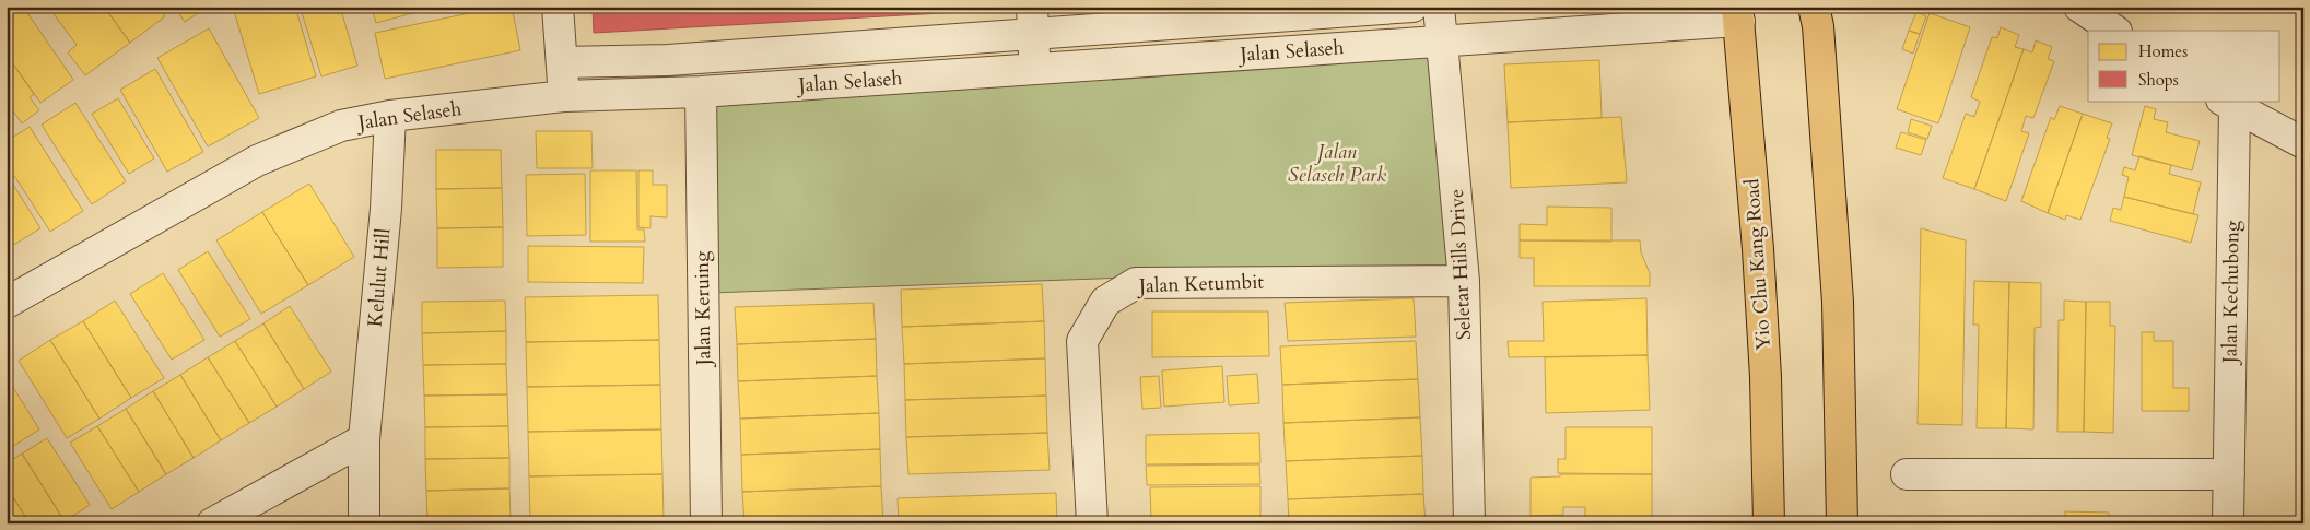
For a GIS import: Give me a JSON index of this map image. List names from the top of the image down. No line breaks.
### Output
{"streets":{"main road":["Yio Chu Kang Road"],"street":["Jalan Selaseh","Seletar Hills Drive","Kelulut Hill","Jalan Ketumbit","Jalan Kechubong","Jalan Keruing"]},"crossings":[["Jalan Selaseh","Seletar Hills Drive"],["Jalan Selaseh","Yio Chu Kang Road"],["Jalan Selaseh","Kelulut Hill"],["Jalan Selaseh","Jalan Keruing"],["Seletar Hills Drive","Jalan Ketumbit"]],"parks":["Jalan Selaseh Park"],"legend":["Homes","Shops"]}
